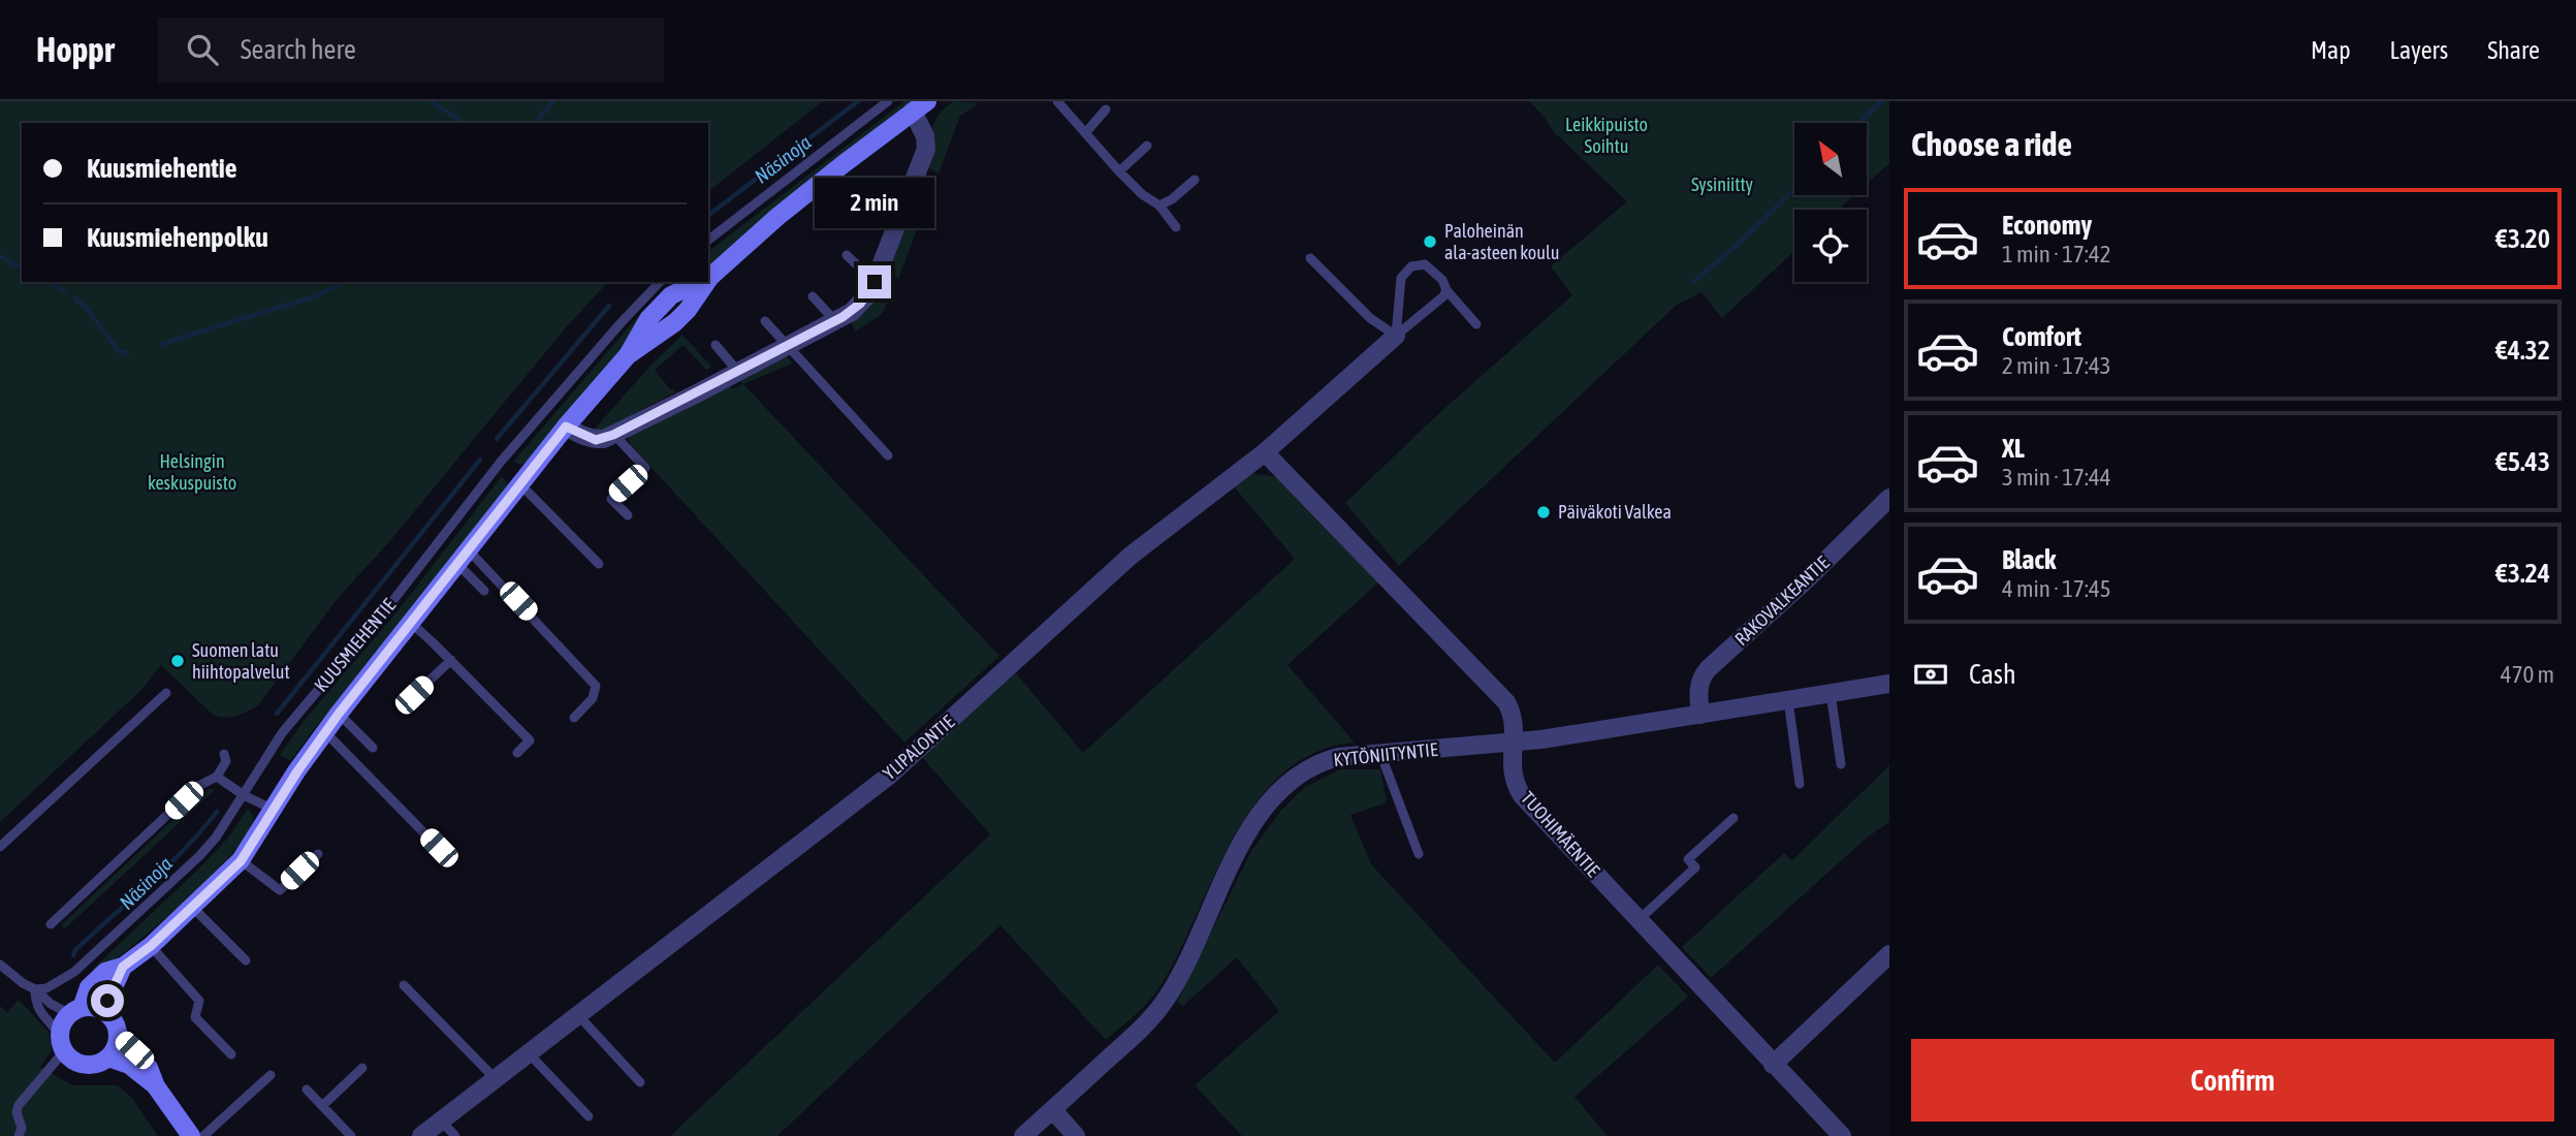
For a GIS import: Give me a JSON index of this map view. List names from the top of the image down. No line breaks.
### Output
{"streets":{"main road":["KUUSMIEHENTIE"],"street":["RAKOVALKEANTIE","YLIPALONTIE","KYTÖNIITYNTIE","TUOHIMÄENTIE"]},"crossings":[["RAKOVALKEANTIE","KYTÖNIITYNTIE"],["YLIPALONTIE","TUOHIMÄENTIE"],["KYTÖNIITYNTIE","TUOHIMÄENTIE"]],"water":["Näsinoja"],"parks":["Leikkipuisto Soihtu","Sysiniitty","Helsingin keskuspuisto"],"places":["Paloheinän ala-asteen koulu","Päiväkoti Valkea","Suomen latu hiihtopalvelut"],"north":"top left","page":{"header":"Hoppr","search":"Search here","nav":["Map","Layers","Share"],"heading":"Choose a ride","banner":["Kuusmiehentie","Kuusmiehenpolku"],"bubble":"2 min","list":[{"name":"Economy","note":"1 min · 17:42","value":"€3.20"},{"name":"Comfort","note":"2 min · 17:43","value":"€4.32"},{"name":"XL","note":"3 min · 17:44","value":"€5.43"},{"name":"Black","note":"4 min · 17:45","value":"€3.24"}],"pay":["Cash","470 m"],"buttons":"Confirm"}}
